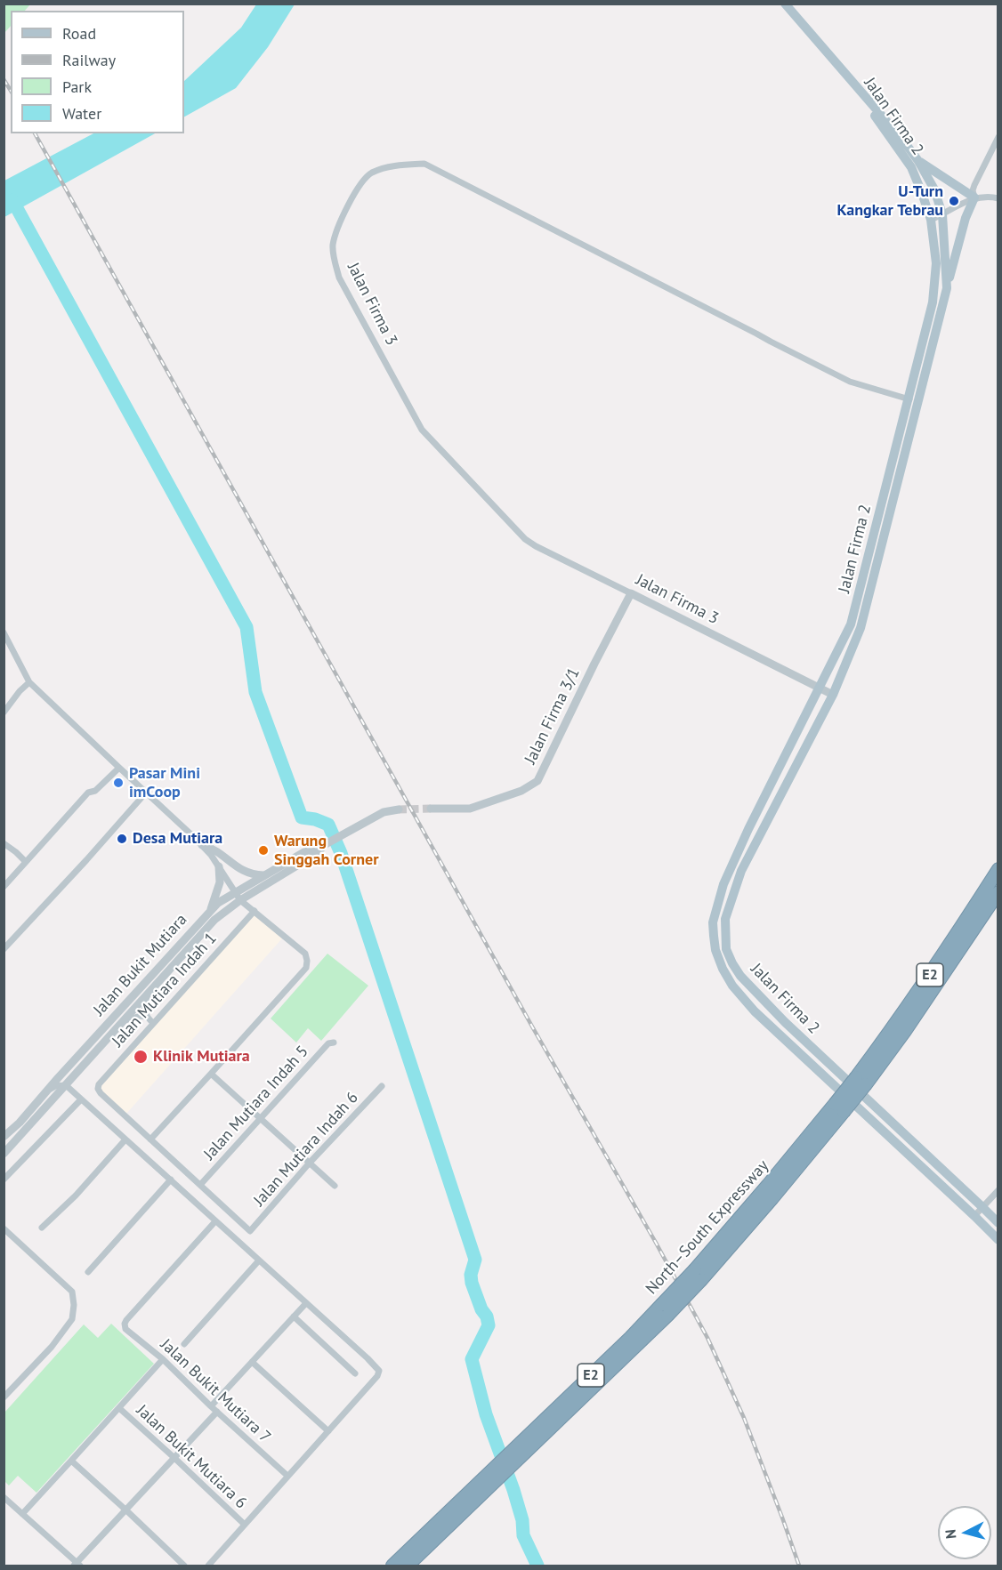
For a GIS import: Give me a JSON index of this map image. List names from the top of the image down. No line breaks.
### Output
{"streets":{"highway":["E2","North–South Expressway"],"main road":["Jalan Firma 2"],"street":["Jalan Firma 3","Jalan Firma 3/1","Jalan Bukit Mutiara","Jalan Mutiara Indah 1","Jalan Mutiara Indah 5","Jalan Mutiara Indah 6","Jalan Bukit Mutiara 7","Jalan Bukit Mutiara 6"]},"crossings":[["Jalan Firma 2","Jalan Firma 3"],["Jalan Firma 3","Jalan Firma 3/1"],["Jalan Mutiara Indah 5","Jalan Mutiara Indah 6"]],"places":["U-Turn Kangkar Tebrau","Pasar Mini imCoop","Desa Mutiara","Warung Singgah Corner","Klinik Mutiara"],"legend":["Road","Railway","Park","Water"],"north":"left"}
